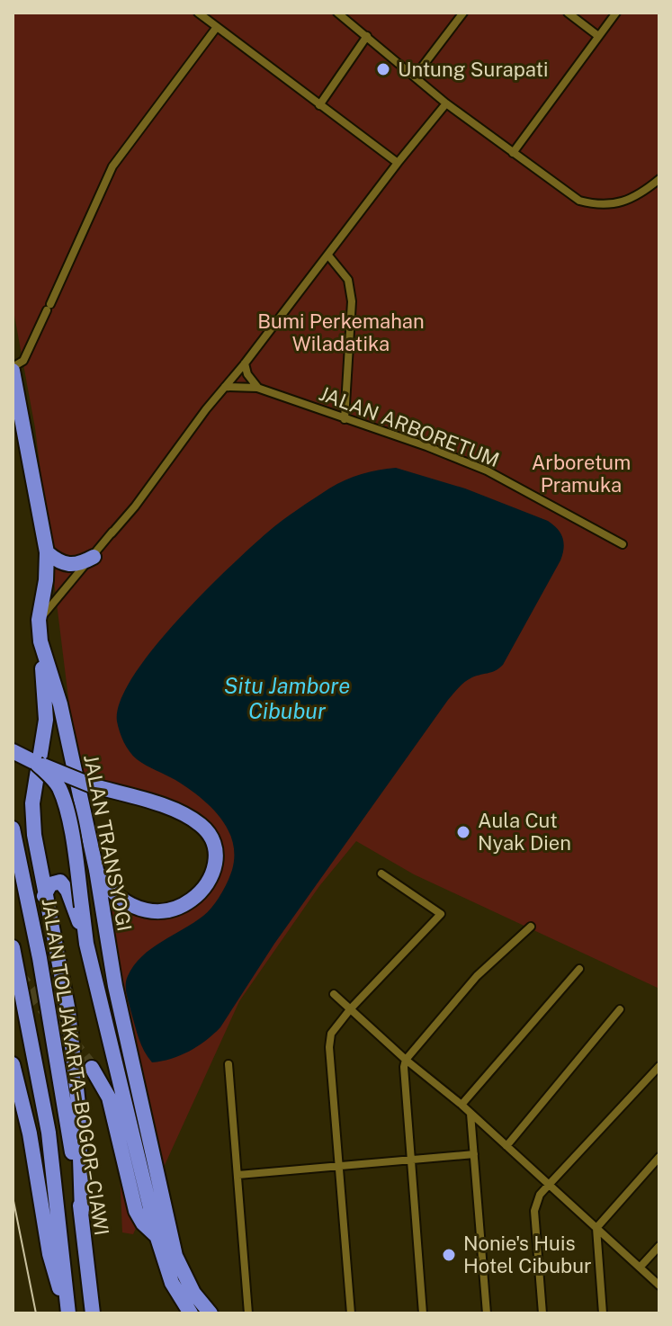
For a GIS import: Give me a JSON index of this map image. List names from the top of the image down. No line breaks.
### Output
{"streets":{"highway":["JALAN TRANSYOGI","JALAN TOL JAKARTA–BOGOR–CIAWI"],"street":["JALAN ARBORETUM"]},"water":["Situ Jambore Cibubur"],"parks":["Bumi Perkemahan Wiladatika","Arboretum Pramuka"],"places":["Untung Surapati","Aula Cut Nyak Dien","Nonie's Huis Hotel Cibubur"]}
